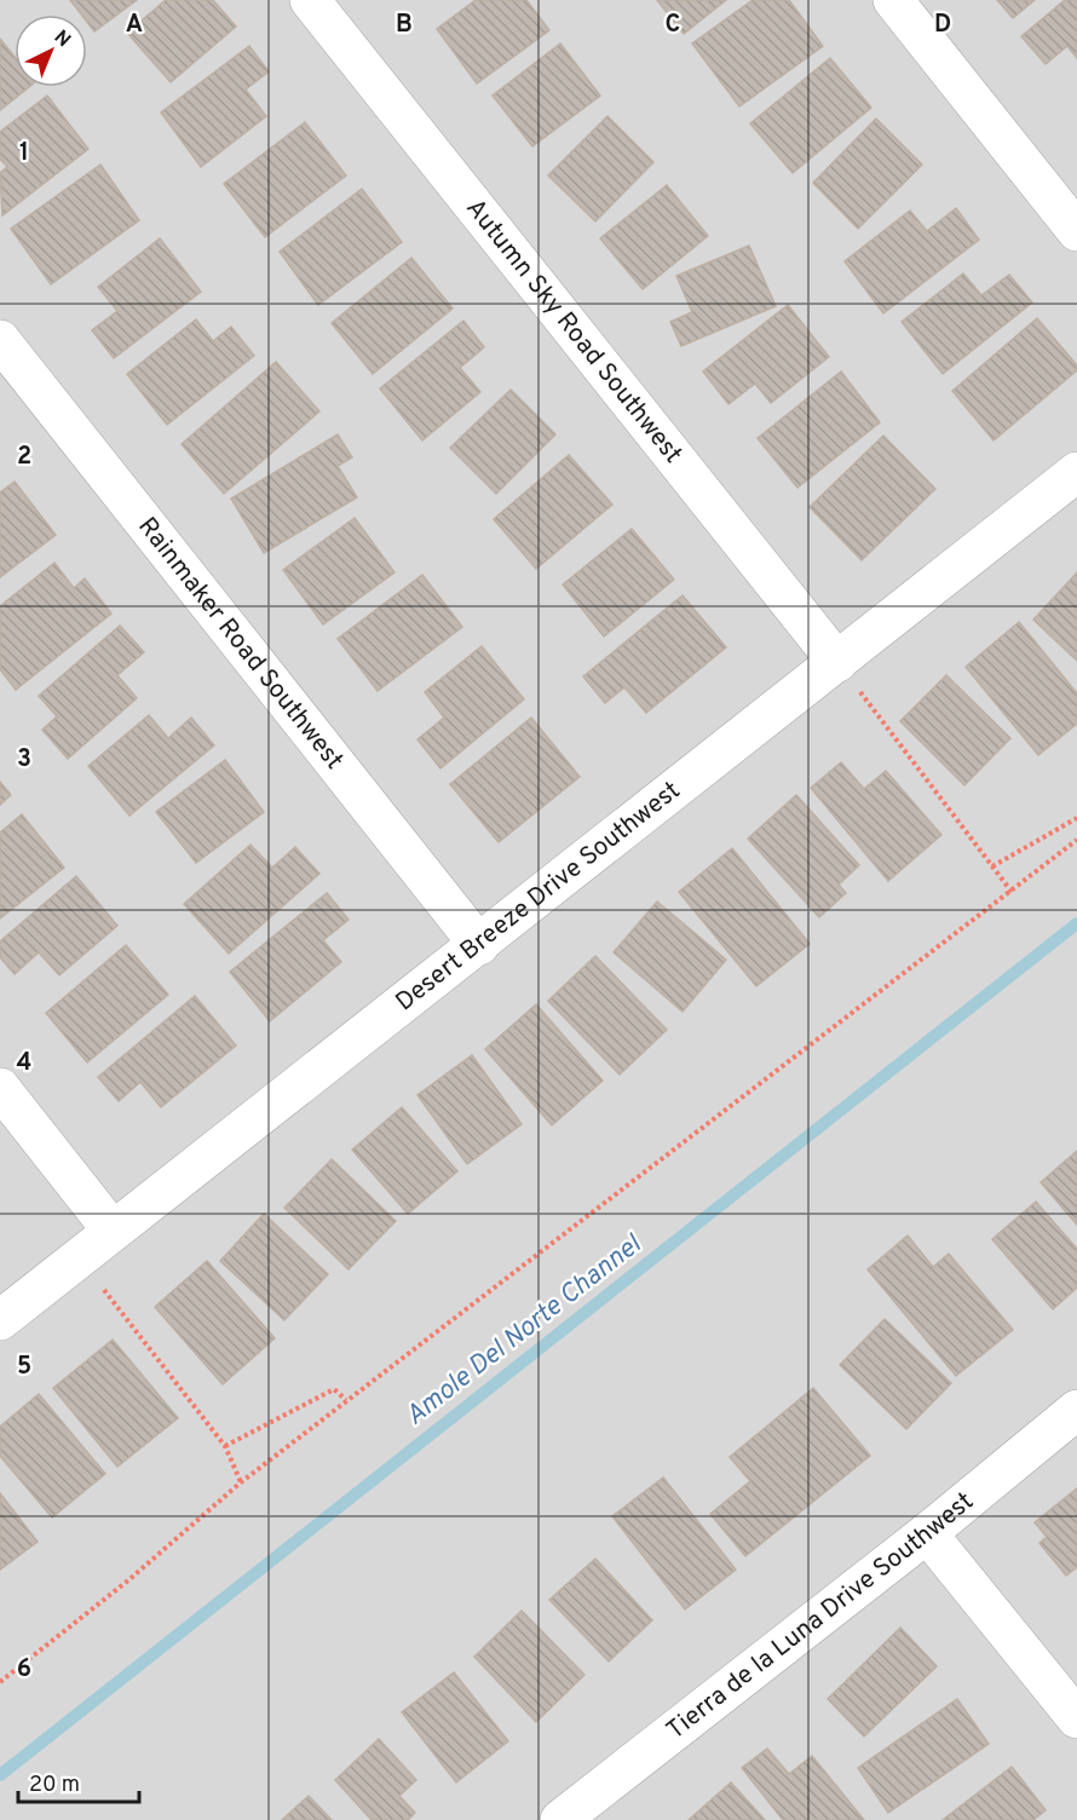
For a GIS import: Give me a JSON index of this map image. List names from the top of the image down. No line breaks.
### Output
{"streets":{"street":["Autumn Sky Road Southwest","Rainmaker Road Southwest","Desert Breeze Drive Southwest","Tierra de la Luna Drive Southwest"]},"crossings":[["Autumn Sky Road Southwest","Desert Breeze Drive Southwest"],["Rainmaker Road Southwest","Desert Breeze Drive Southwest"]],"water":["Amole Del Norte Channel"],"scale_bar":"20 m","north":"top right","grid":{"columns":["A","B","C","D"],"rows":["1","2","3","4","5","6"]}}
